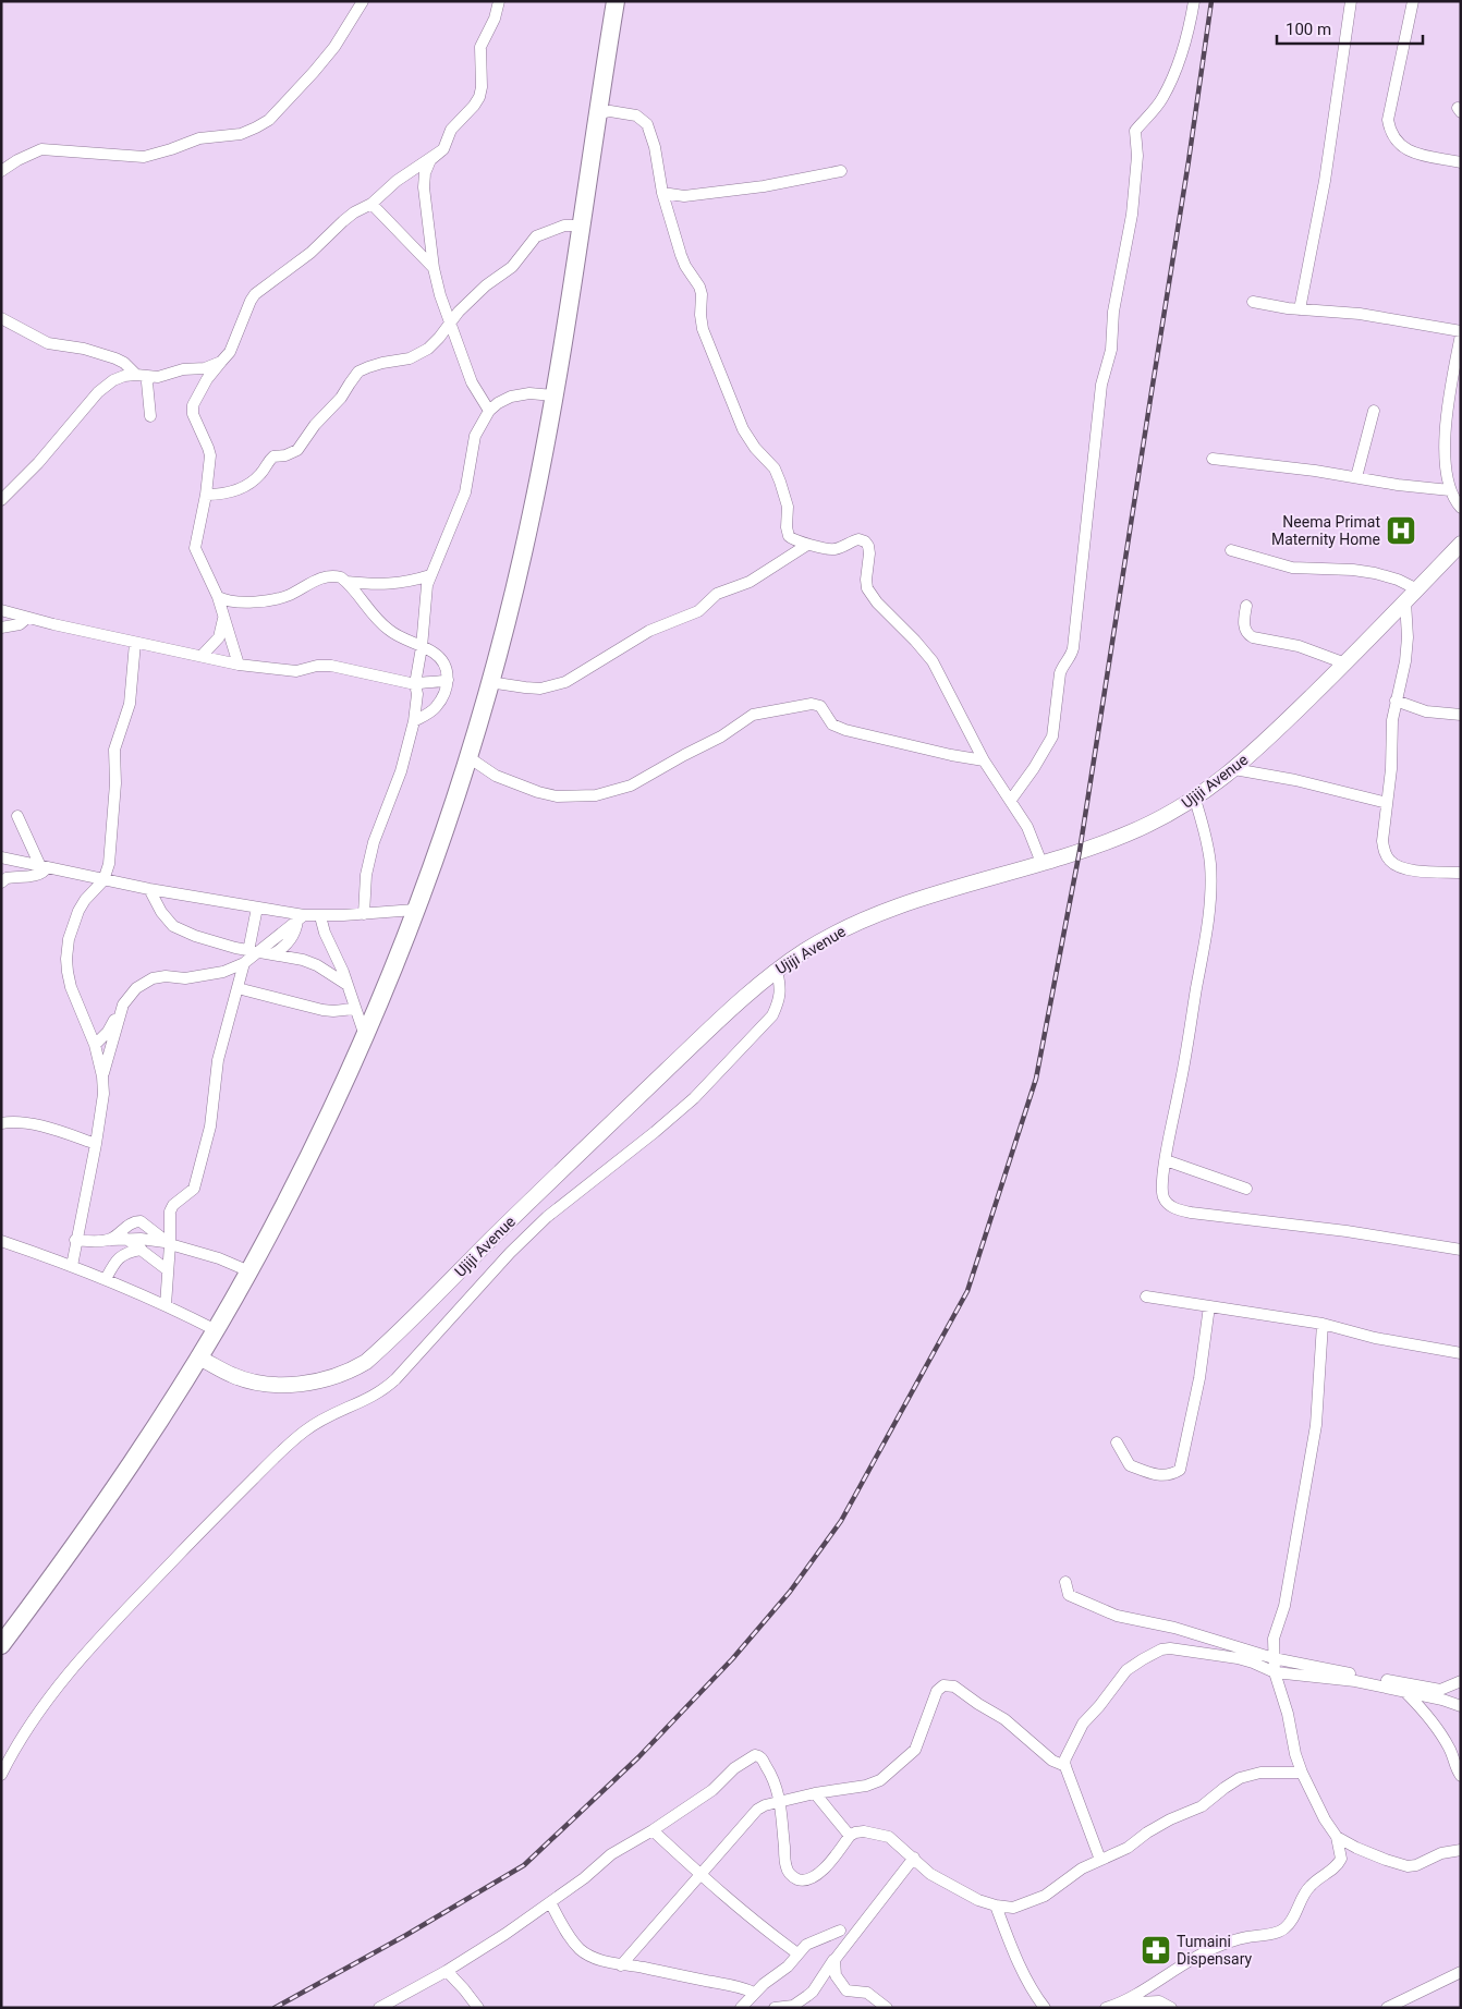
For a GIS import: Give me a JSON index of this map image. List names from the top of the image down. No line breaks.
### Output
{"streets":{"main road":["Ujiji Avenue"]},"places":{"hospital":["Neema Primat Maternity Home"],"pharmacy":["Tumaini Dispensary"]},"scale_bar":"100 m"}
